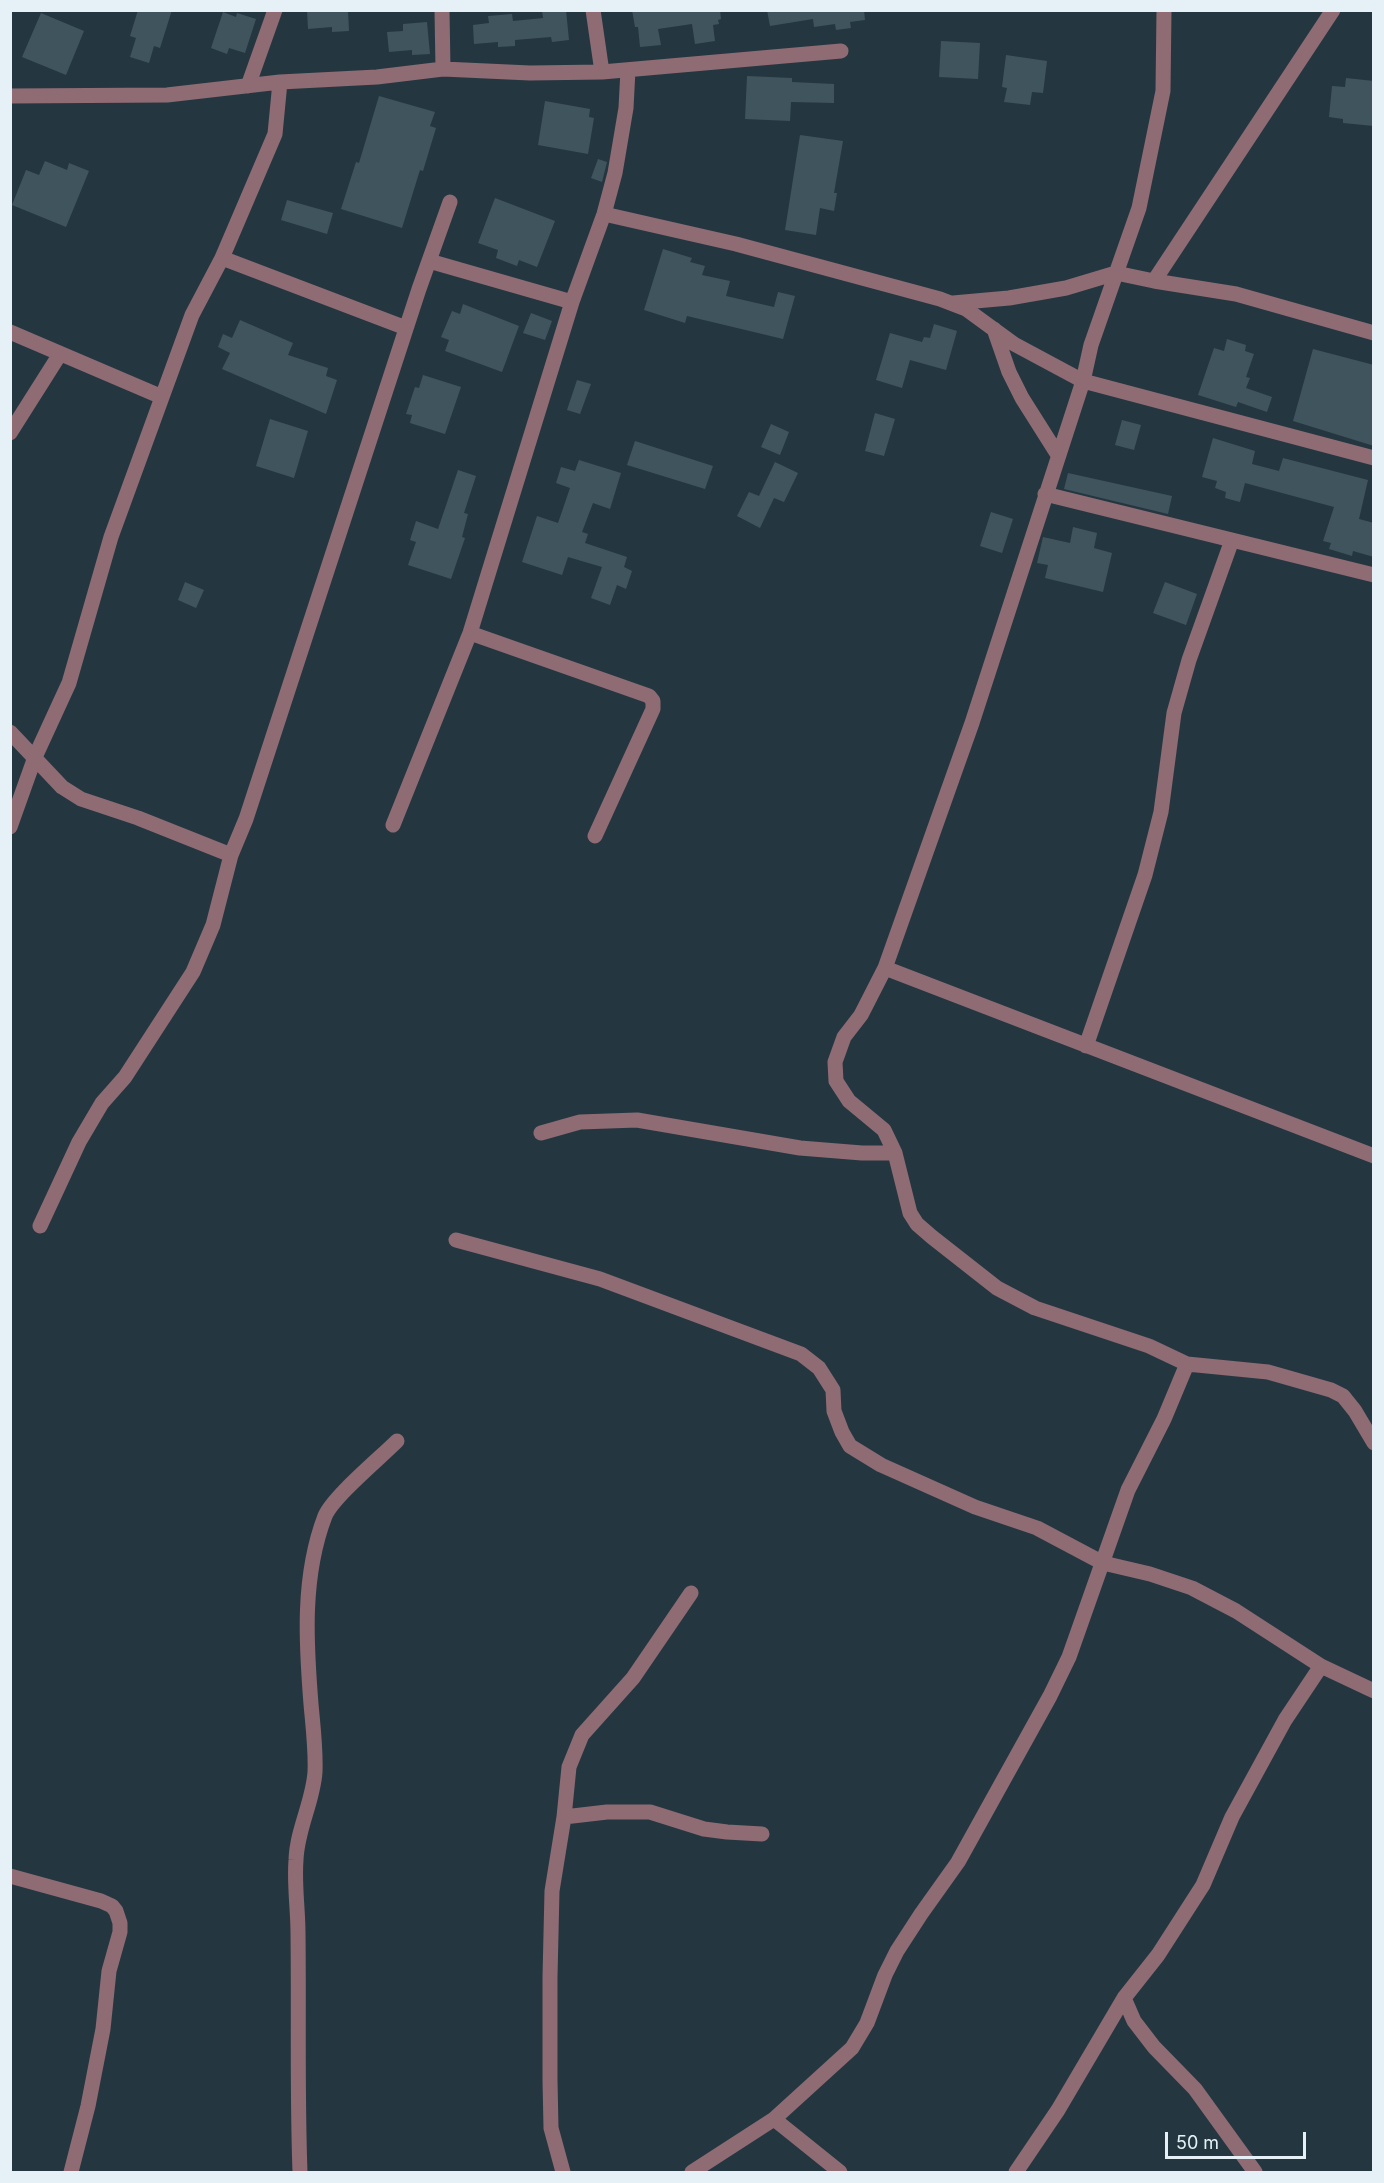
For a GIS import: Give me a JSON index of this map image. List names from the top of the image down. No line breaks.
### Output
{"scale_bar":"50 m"}
